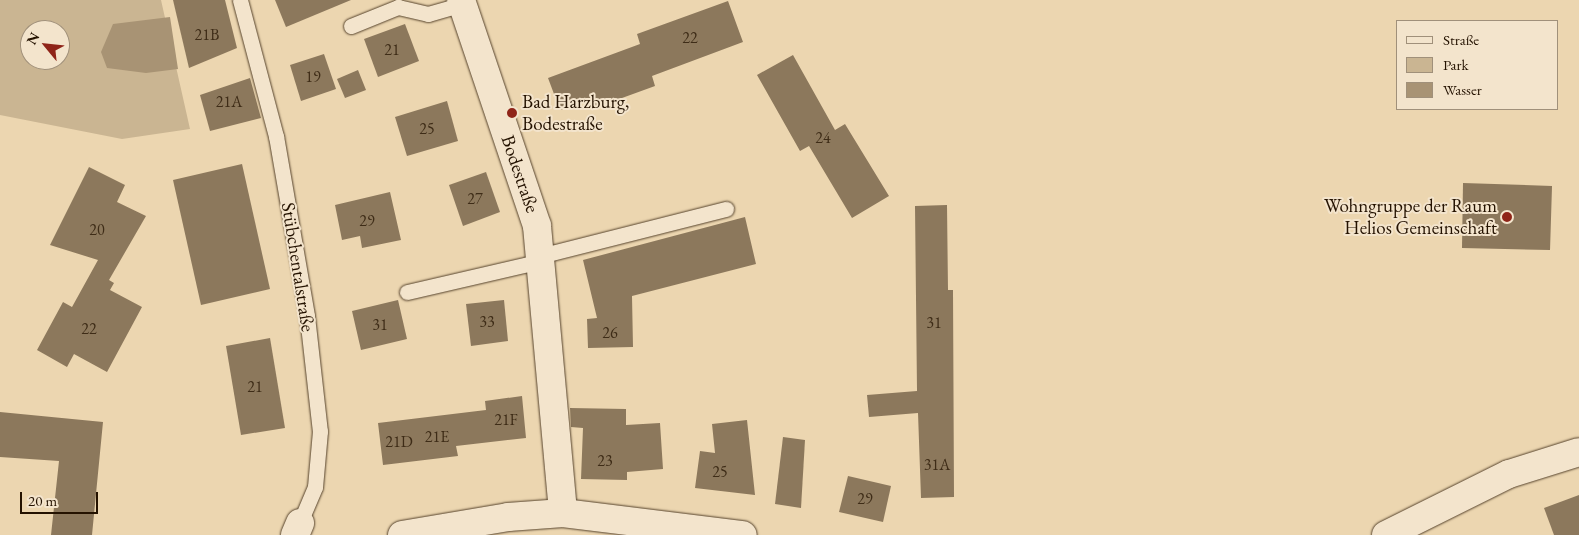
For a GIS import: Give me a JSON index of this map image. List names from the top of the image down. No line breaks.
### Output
{"streets":{"street":["Bodestraße"],"lane":["Stübchentalstraße"]},"places":["Bad Harzburg, Bodestraße","Wohngruppe der Raum Helios Gemeinschaft"],"house_numbers":["21B","22","21","19","21A","25","24","27","29","20","33","31","31","22","26","21","21F","21E","21D","23","31A","25","29"],"legend":["Straße","Park","Wasser"],"scale_bar":"20 m","north":"top left"}
